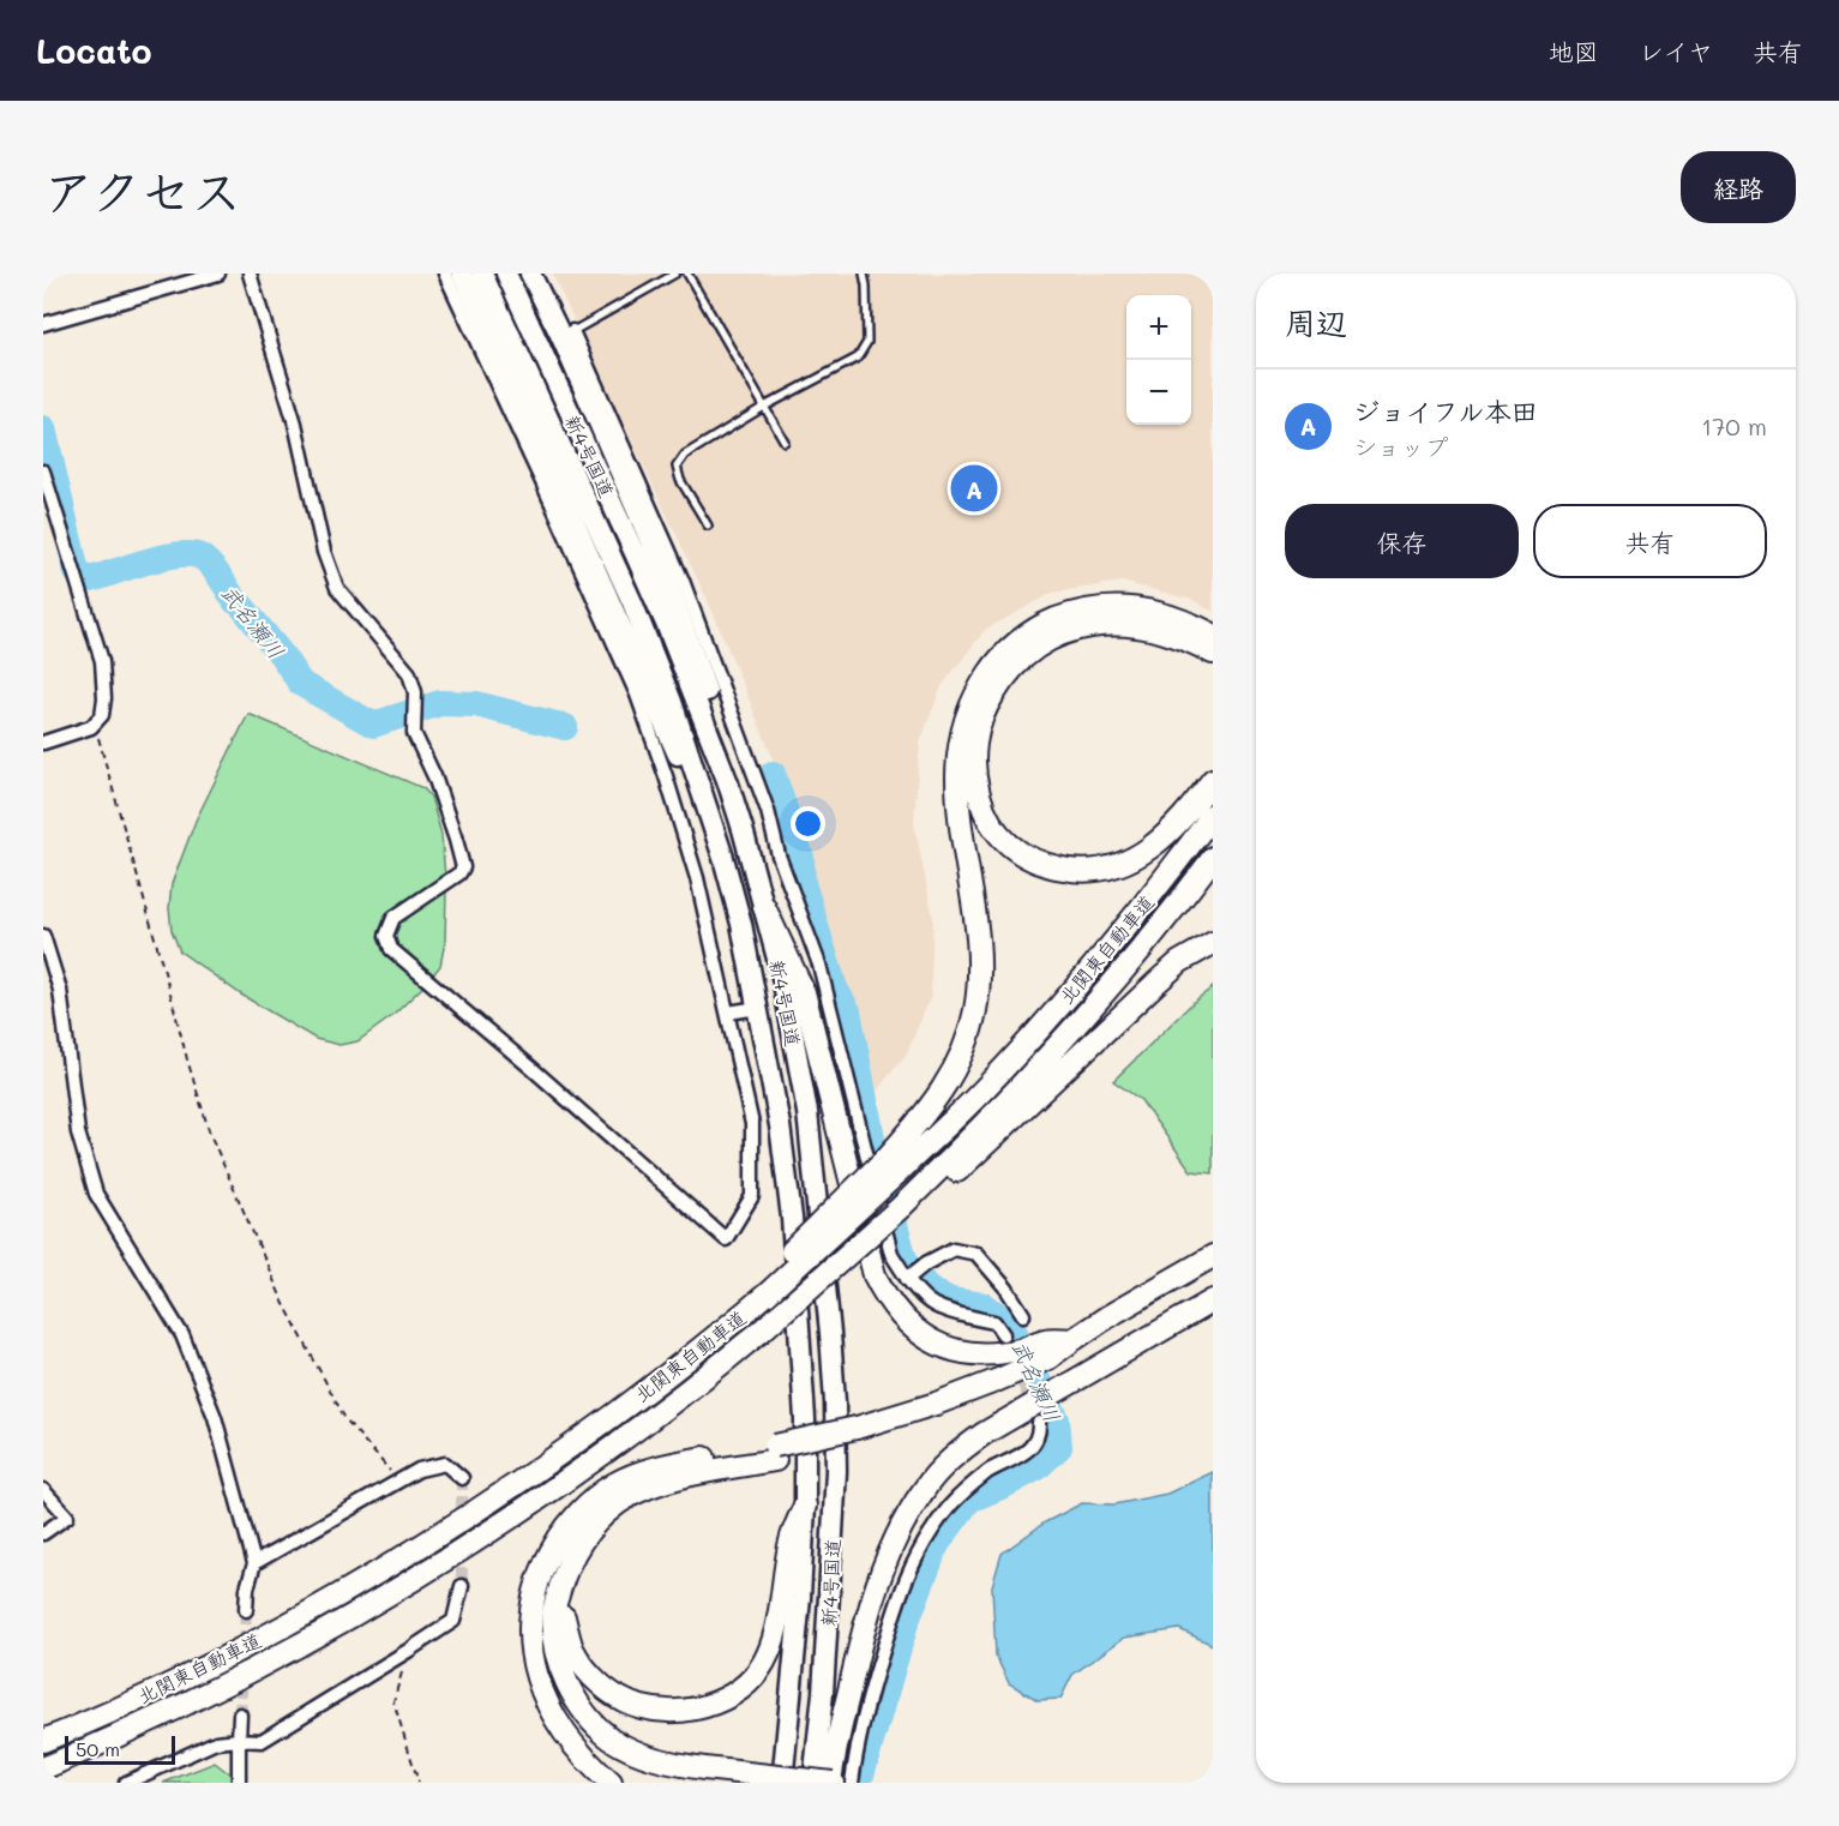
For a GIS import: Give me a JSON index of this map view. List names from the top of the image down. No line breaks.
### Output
{"streets":{"highway":["新4号国道","北関東自動車道"]},"water":["武名瀬川"],"scale_bar":"50 m","page":{"header":"Locato","nav":["地図","レイヤ","共有"],"title":"アクセス","buttons":["経路",["保存","共有"]],"heading":"周辺","map_buttons":["+","−"],"list":[{"mark":"A","name":"ジョイフル本田","note":"ショップ","value":"170 m"}],"pins":"A","scale":"50 m"}}
